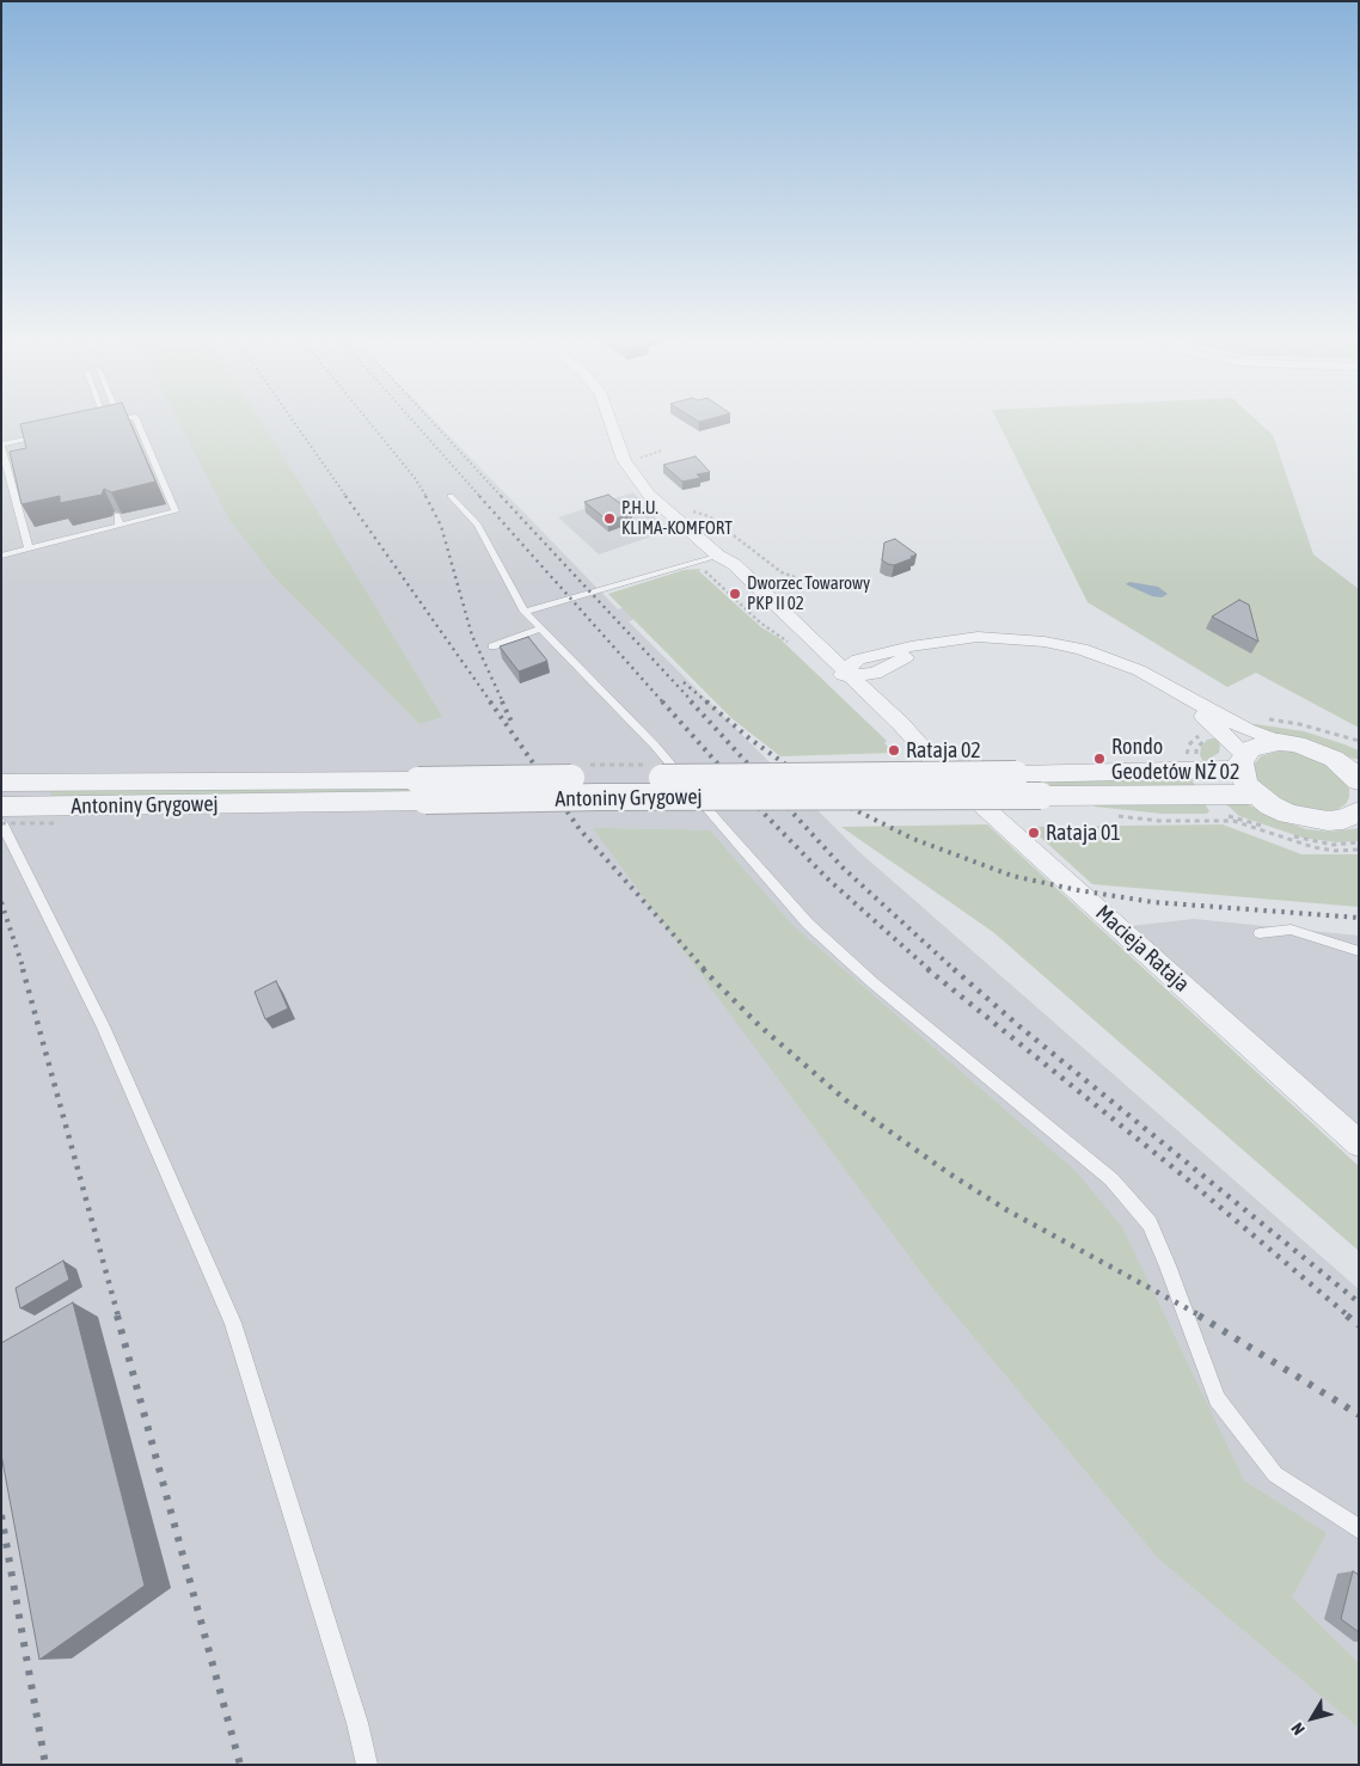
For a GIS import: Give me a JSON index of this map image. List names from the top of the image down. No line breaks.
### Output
{"streets":{"street":["Antoniny Grygowej","Macieja Rataja"]},"places":["P.H.U. KLIMA-KOMFORT","Dworzec Towarowy PKP II 02","Rataja 02","Rondo Geodetów NŻ 02","Rataja 01"],"north":"bottom left"}
